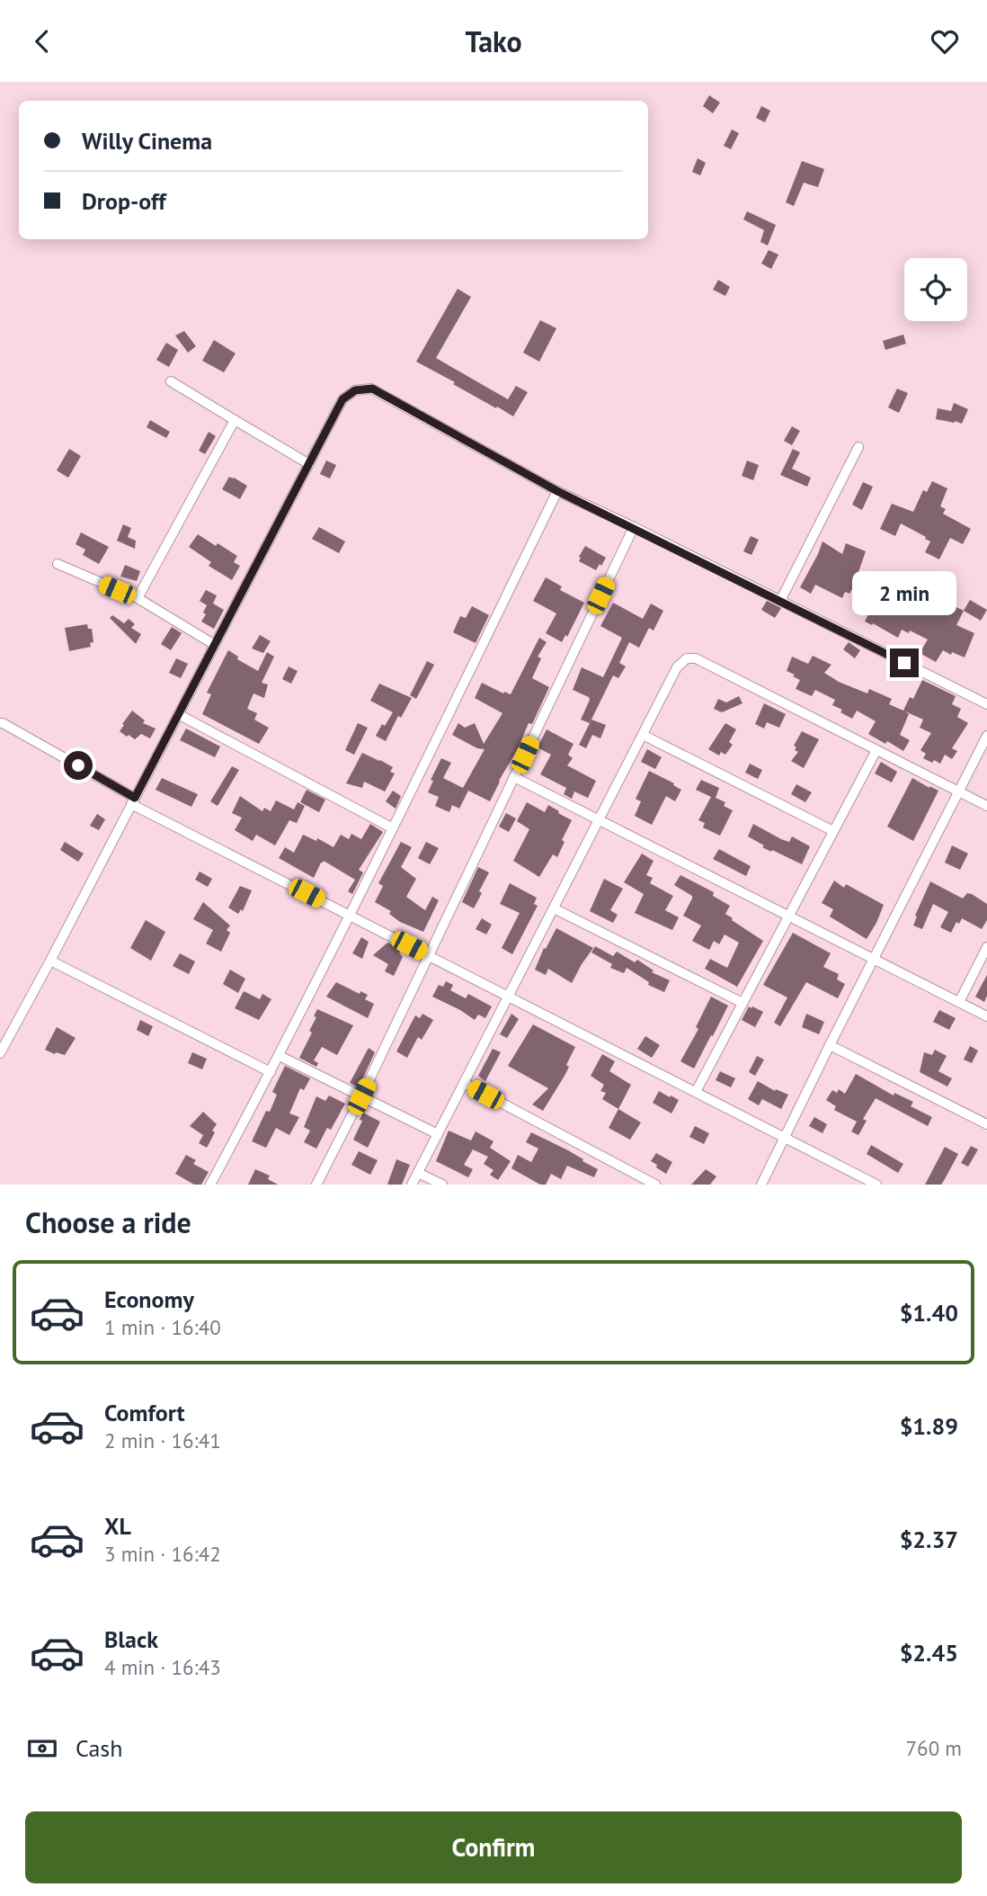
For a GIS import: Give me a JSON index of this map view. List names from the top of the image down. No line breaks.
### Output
{"page":{"header":"Tako","banner":["Willy Cinema","Drop-off"],"bubble":"2 min","heading":"Choose a ride","list":[{"name":"Economy","note":"1 min · 16:40","value":"$1.40"},{"name":"Comfort","note":"2 min · 16:41","value":"$1.89"},{"name":"XL","note":"3 min · 16:42","value":"$2.37"},{"name":"Black","note":"4 min · 16:43","value":"$2.45"}],"pay":["Cash","760 m"],"buttons":"Confirm"}}
